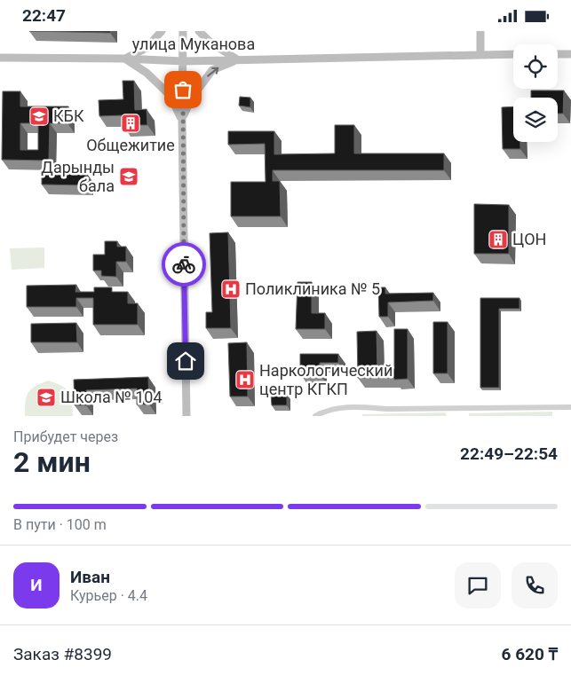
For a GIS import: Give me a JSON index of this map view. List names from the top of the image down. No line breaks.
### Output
{"streets":{"main road":["улица Муканова"]},"places":{"school or university":["КБК","Дарынды бала","Школа № 104"],"building":["Общежитие","ЦОН"],"hospital":["Поликлиника № 5","Наркологический центр КГКП"]},"page":{"status":"22:47","heading":["2 мин","Прибудет через","22:49–22:54"],"panel":["Иван","Курьер · 4.4","Заказ #8399","6 620 ₸"],"bar":"В пути · 100 m","round":"И"}}
